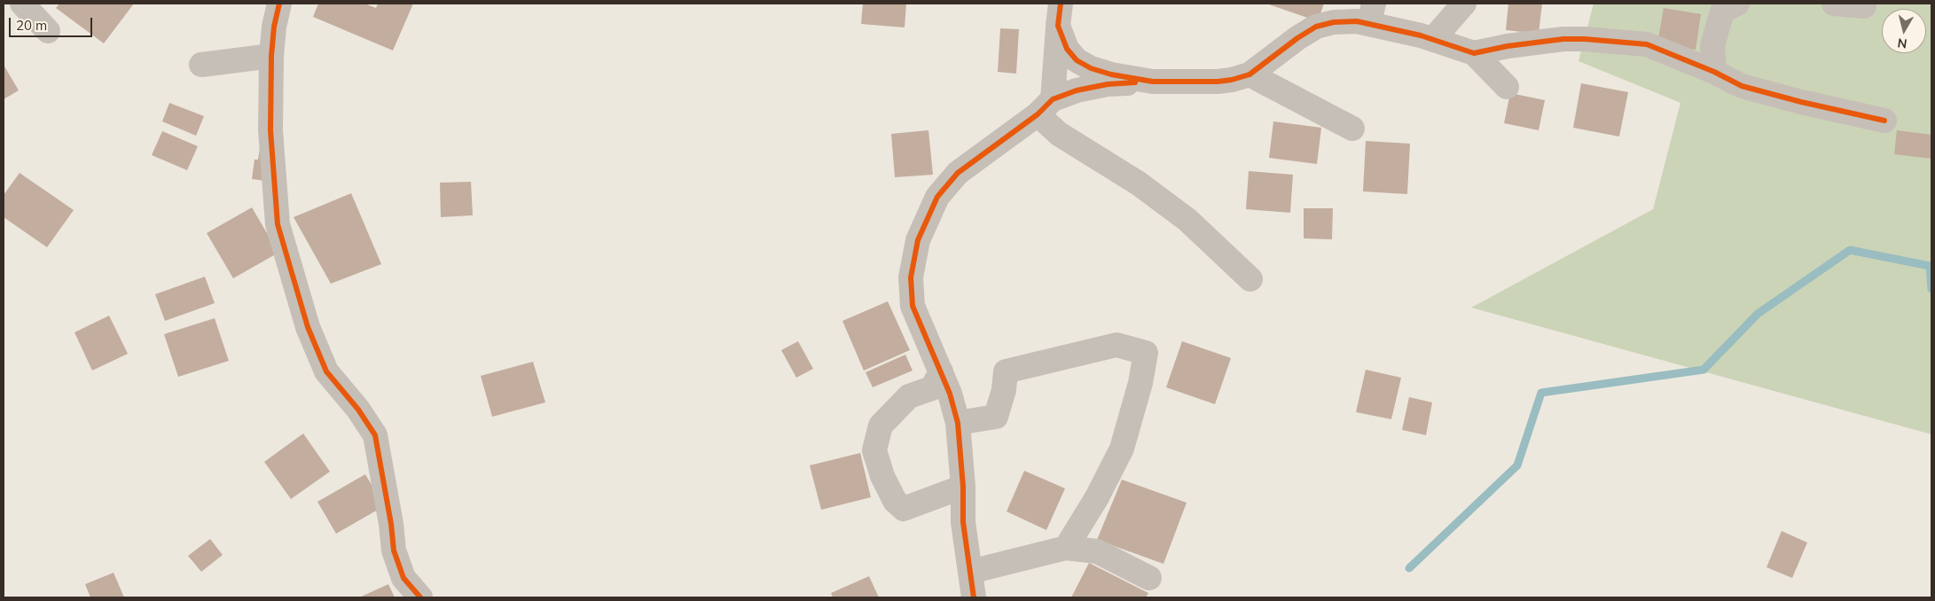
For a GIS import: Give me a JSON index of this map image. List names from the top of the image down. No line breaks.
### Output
{"scale_bar":"20 m","north":"bottom"}
